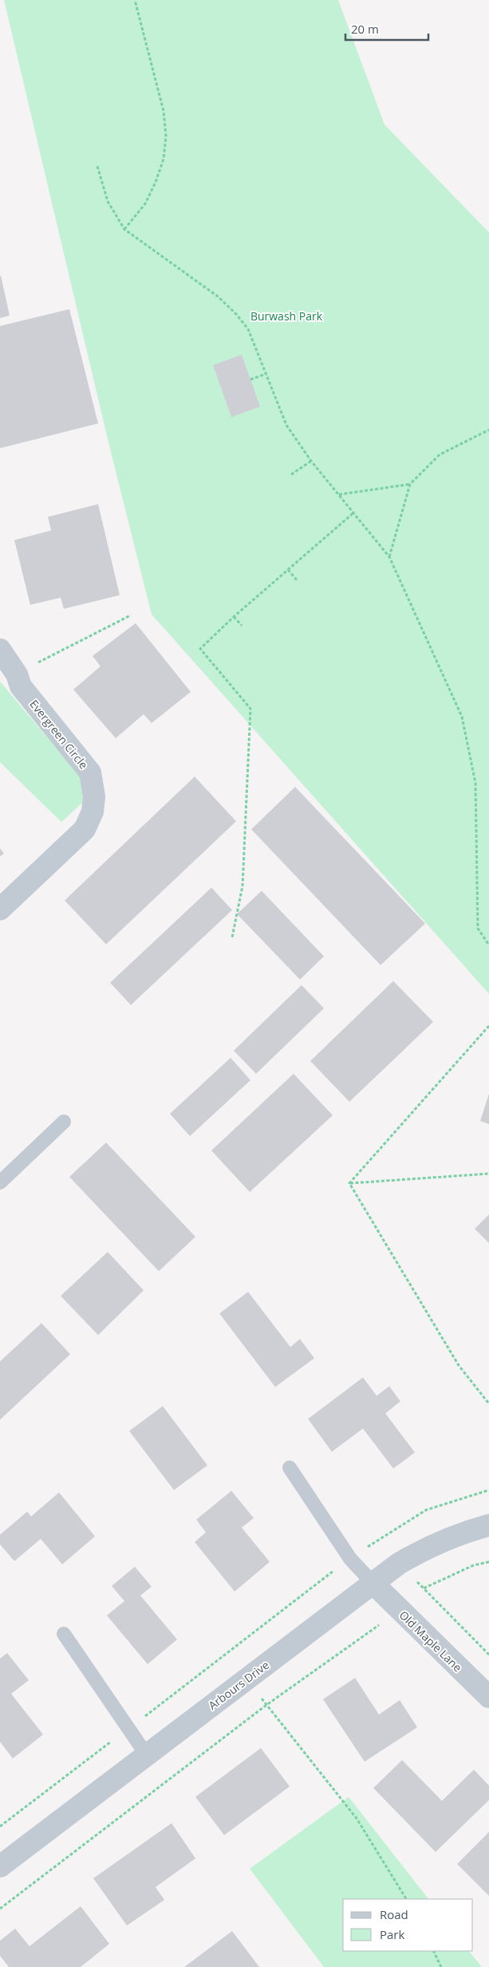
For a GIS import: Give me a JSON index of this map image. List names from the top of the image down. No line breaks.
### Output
{"streets":{"street":["Evergreen Circle","Old Maple Lane","Arbours Drive"]},"crossings":[["Old Maple Lane","Arbours Drive"]],"parks":["Burwash Park"],"legend":["Road","Park"],"scale_bar":"20 m"}
